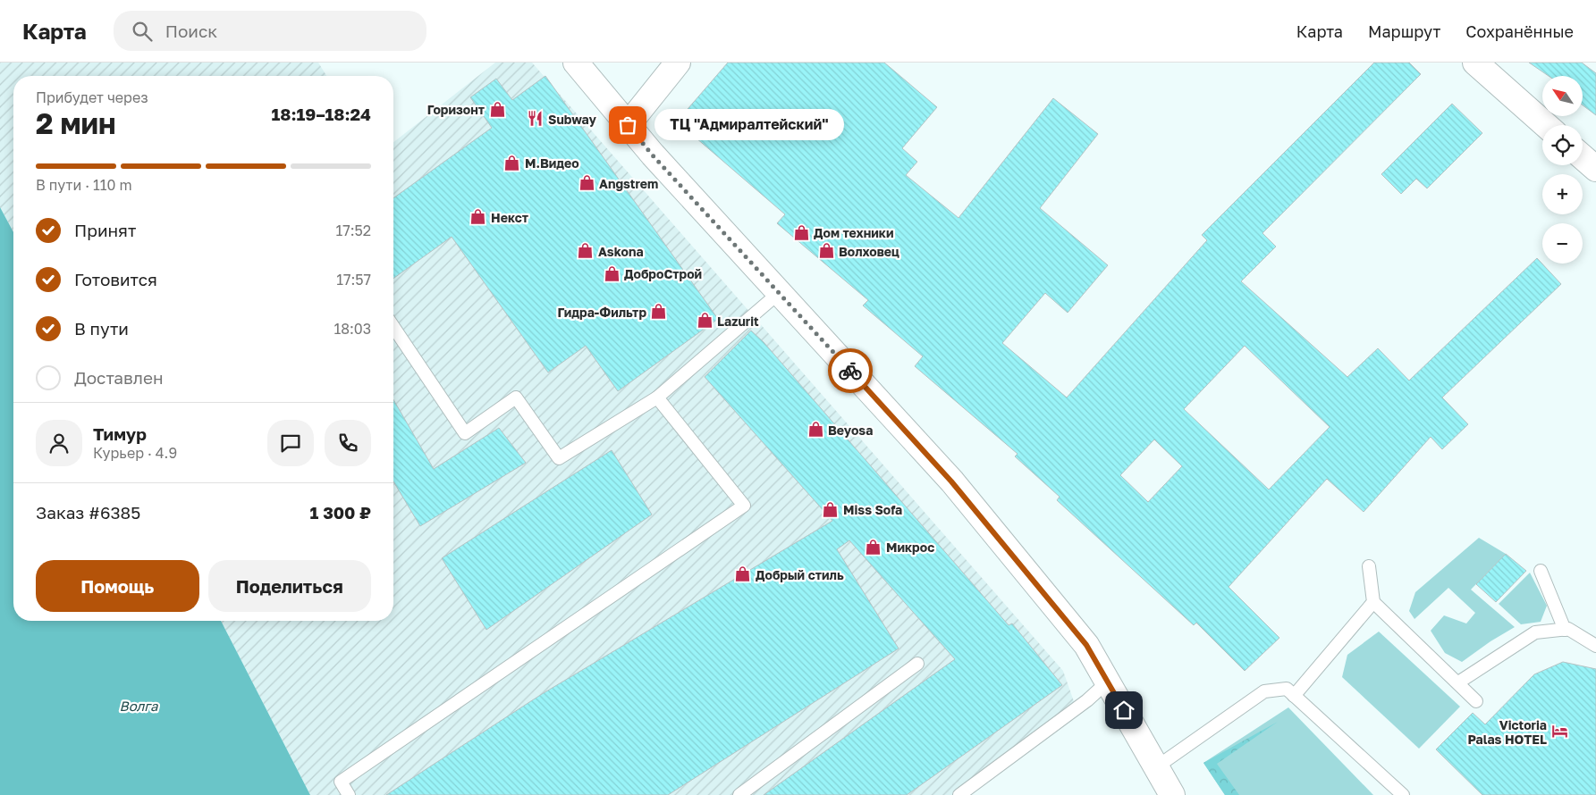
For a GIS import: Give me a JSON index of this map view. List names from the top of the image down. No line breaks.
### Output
{"water":["Волга"],"places":{"shop":["Горизонт","М.Видео","Angstrem","Некст","Дом техники","Askona","Волховец","ДоброСтрой","Гидра-Фильтр","Lazurit","Beyosa","Miss Sofa","Микрос","Добрый стиль"],"restaurant":["Subway"],"other":["ТЦ \"Адмиралтейский\""],"hotel":["Victoria Palas HOTEL"]},"north":"top left","page":{"header":"Карта","search":"Поиск","nav":["Карта","Маршрут","Сохранённые"],"map_buttons":["+","−"],"heading":["2 мин","Прибудет через","18:19–18:24"],"panel":["Тимур","Курьер · 4.9","Заказ #6385","1 300 ₽"],"bubble":"ТЦ \"Адмиралтейский\"","bar":"В пути · 110 m","list":[["Принят","17:52"],["Готовится","17:57"],["В пути","18:03"],"Доставлен"],"buttons":["Помощь","Поделиться"]}}
